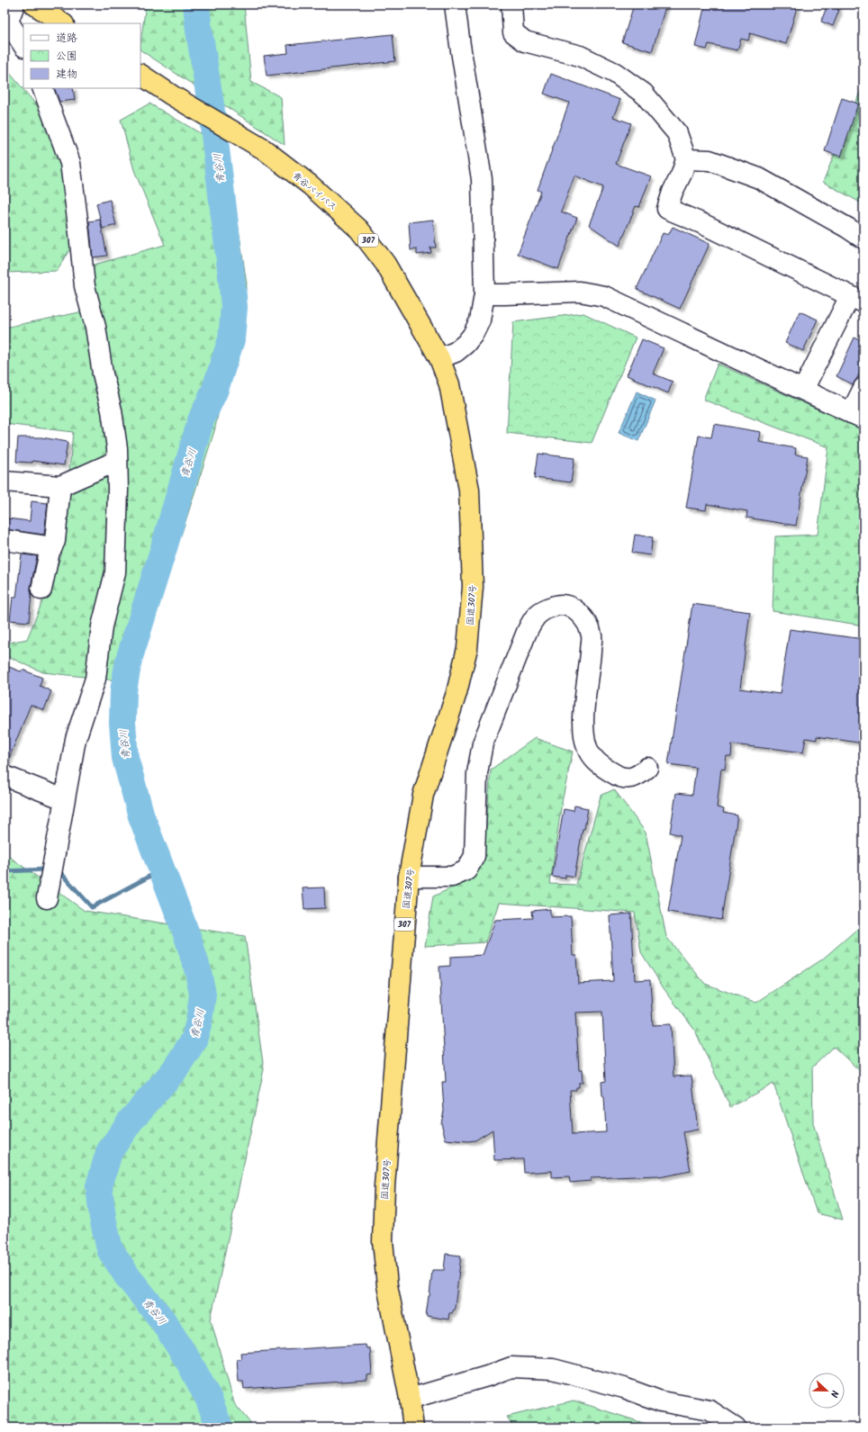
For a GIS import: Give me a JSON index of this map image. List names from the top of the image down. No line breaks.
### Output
{"streets":{"highway":["青谷バイパス","307","国道307号"]},"crossings":[["青谷バイパス","国道307号"]],"water":["青谷川"],"legend":["道路","公園","建物"],"north":"right"}
